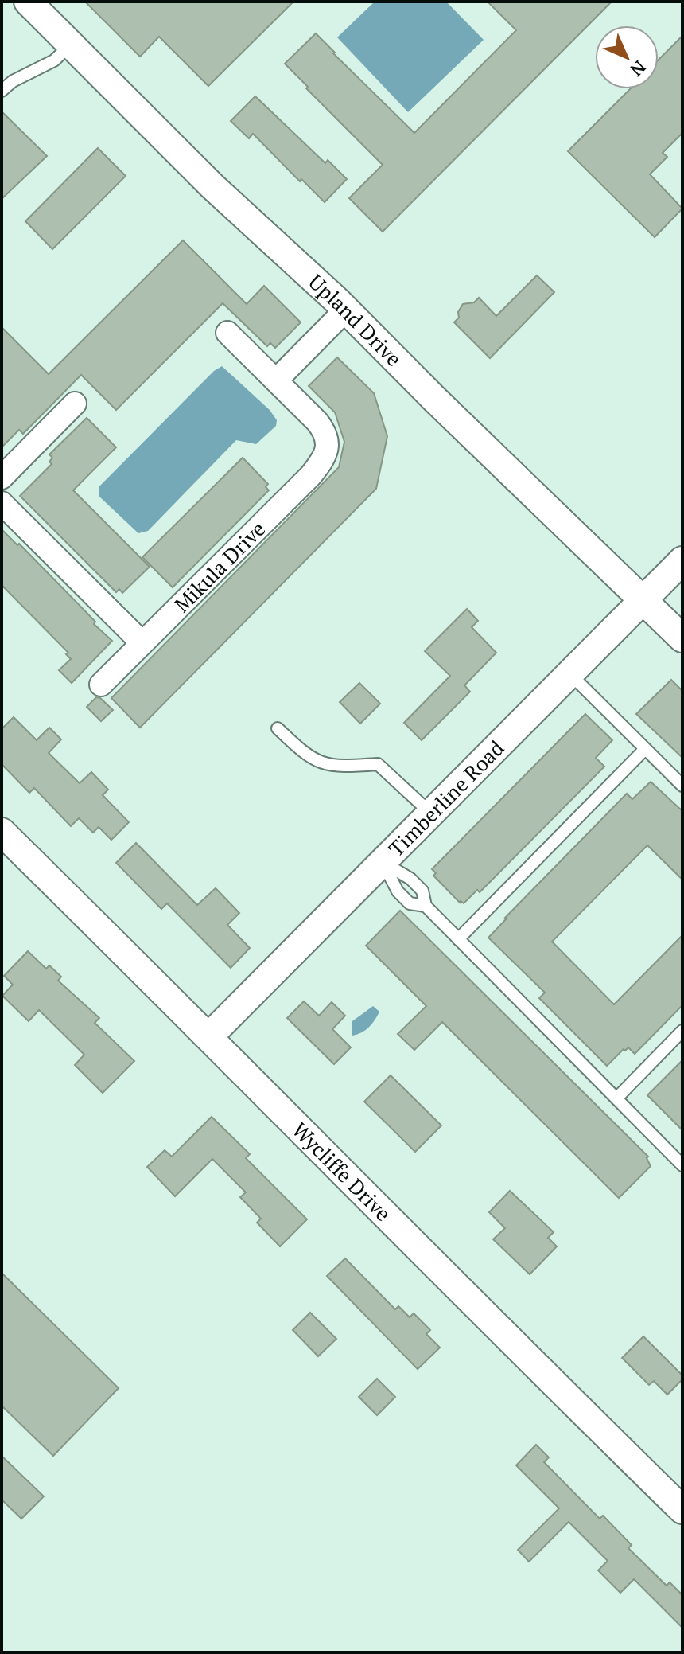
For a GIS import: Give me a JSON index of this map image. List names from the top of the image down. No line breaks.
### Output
{"streets":{"street":["Upland Drive","Mikula Drive","Timberline Road","Wycliffe Drive"]},"crossings":[["Upland Drive","Timberline Road"],["Timberline Road","Wycliffe Drive"]],"north":"bottom right"}
